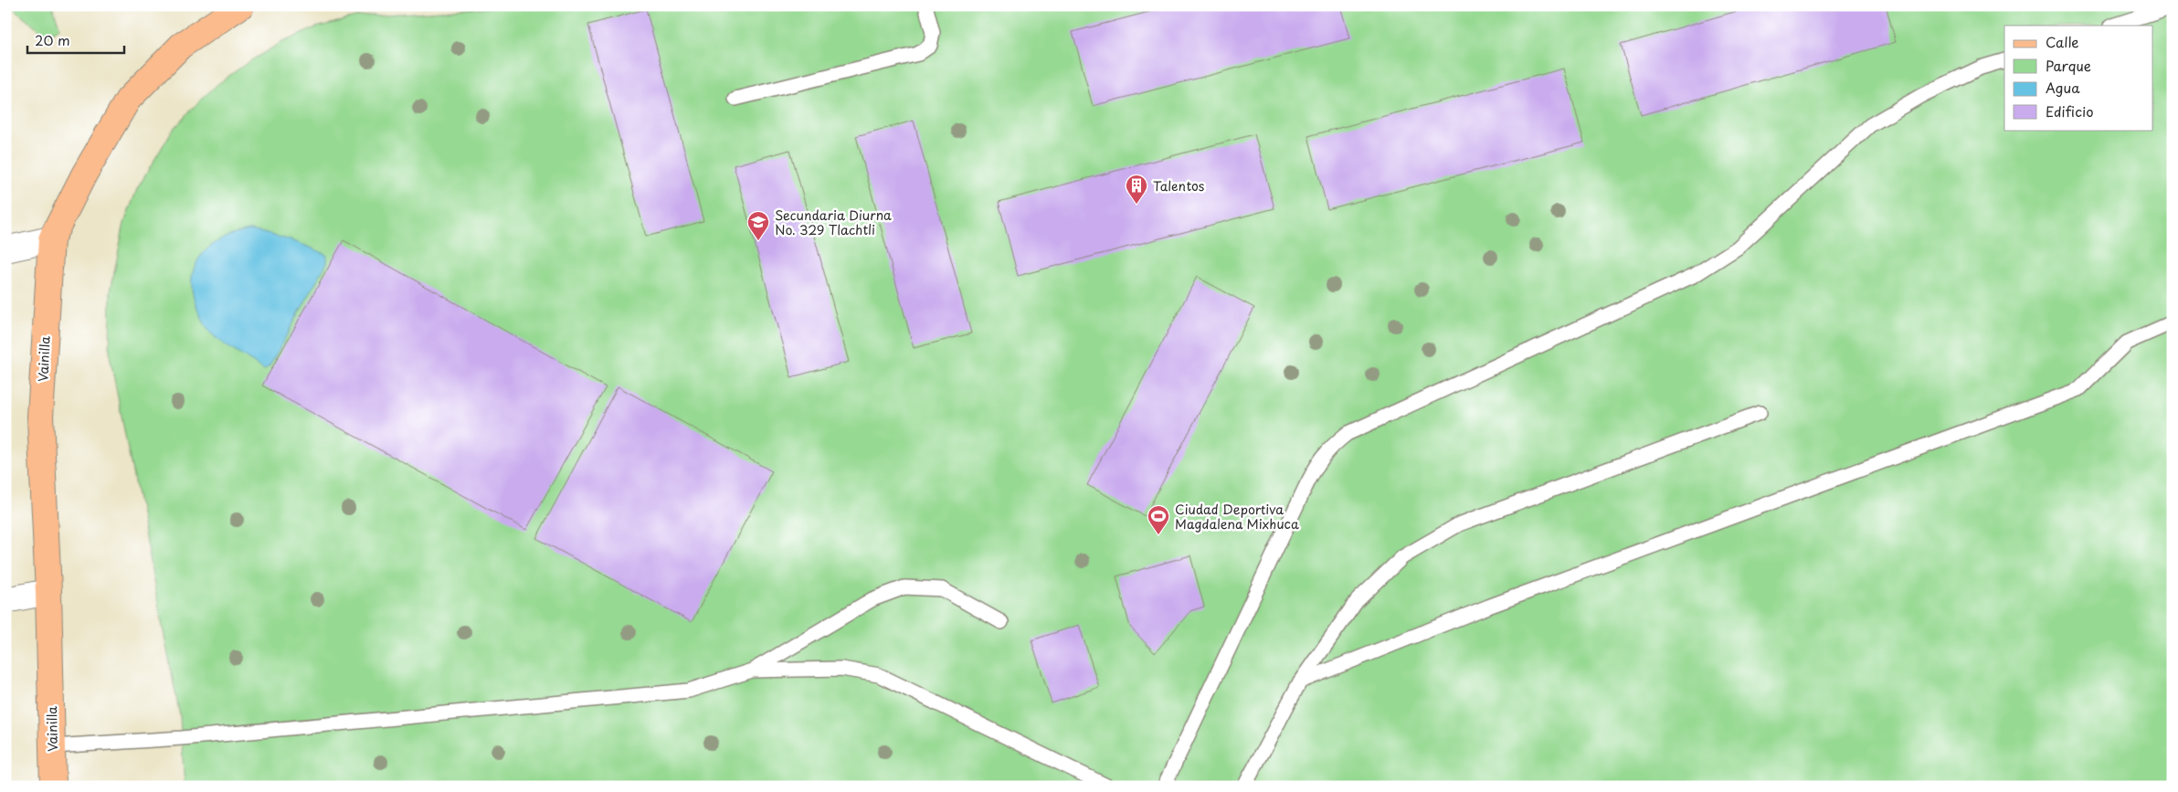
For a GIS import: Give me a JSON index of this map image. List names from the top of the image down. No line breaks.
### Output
{"streets":{"main road":["Vainilla"]},"places":{"building":["Talentos"],"school or university":["Secundaria Diurna No. 329 Tlachtli"],"sports":["Ciudad Deportiva Magdalena Mixhuca"]},"legend":["Calle","Parque","Agua","Edificio"],"scale_bar":"20 m"}
